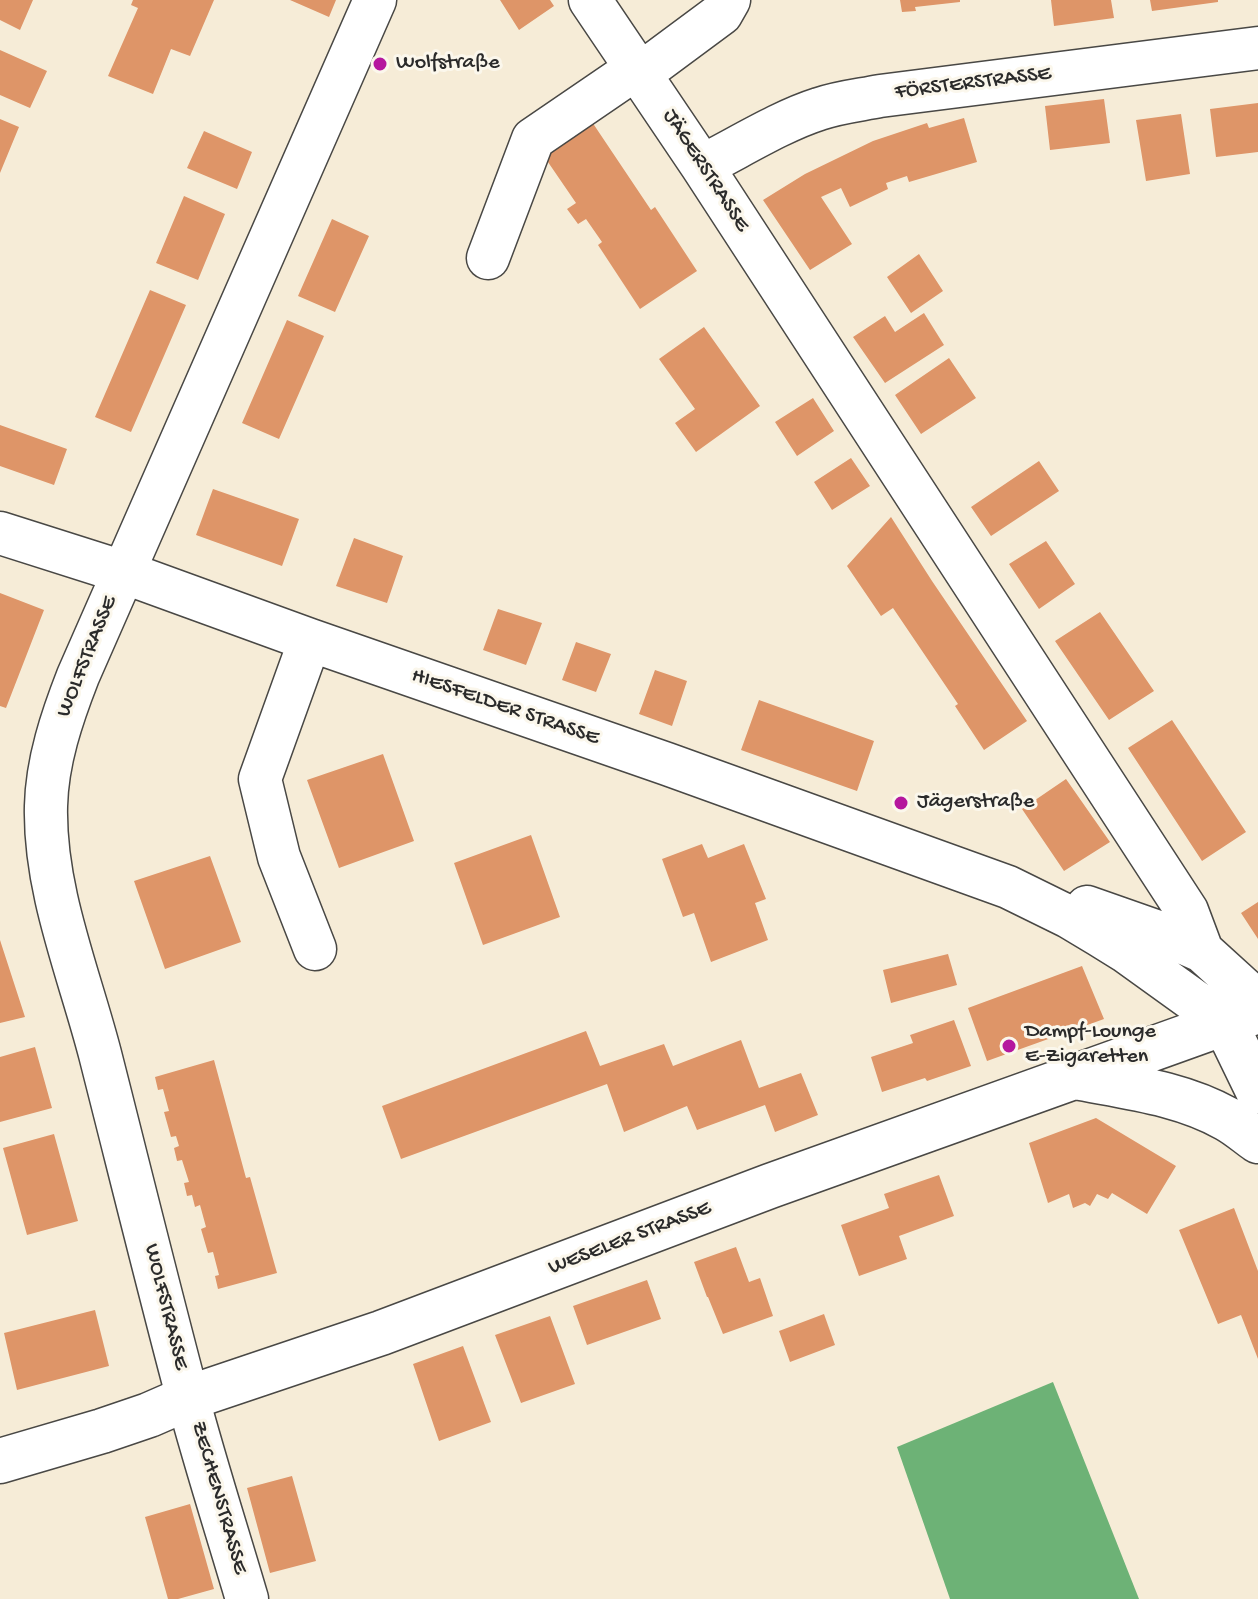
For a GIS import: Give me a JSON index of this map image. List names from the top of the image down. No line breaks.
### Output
{"streets":{"main road":["WESELER STRASSE"],"street":["FÖRSTERSTRASSE","JÄGERSTRASSE","WOLFSTRASSE","HIESFELDER STRASSE","ZECHENSTRASSE"]},"crossings":[["FÖRSTERSTRASSE","JÄGERSTRASSE"],["JÄGERSTRASSE","HIESFELDER STRASSE"],["WOLFSTRASSE","HIESFELDER STRASSE"],["WOLFSTRASSE","WESELER STRASSE"],["WOLFSTRASSE","ZECHENSTRASSE"],["HIESFELDER STRASSE","WESELER STRASSE"],["WESELER STRASSE","ZECHENSTRASSE"]],"places":["Wolfstraße","Jägerstraße","Dampf-Lounge E-Zigaretten"]}
